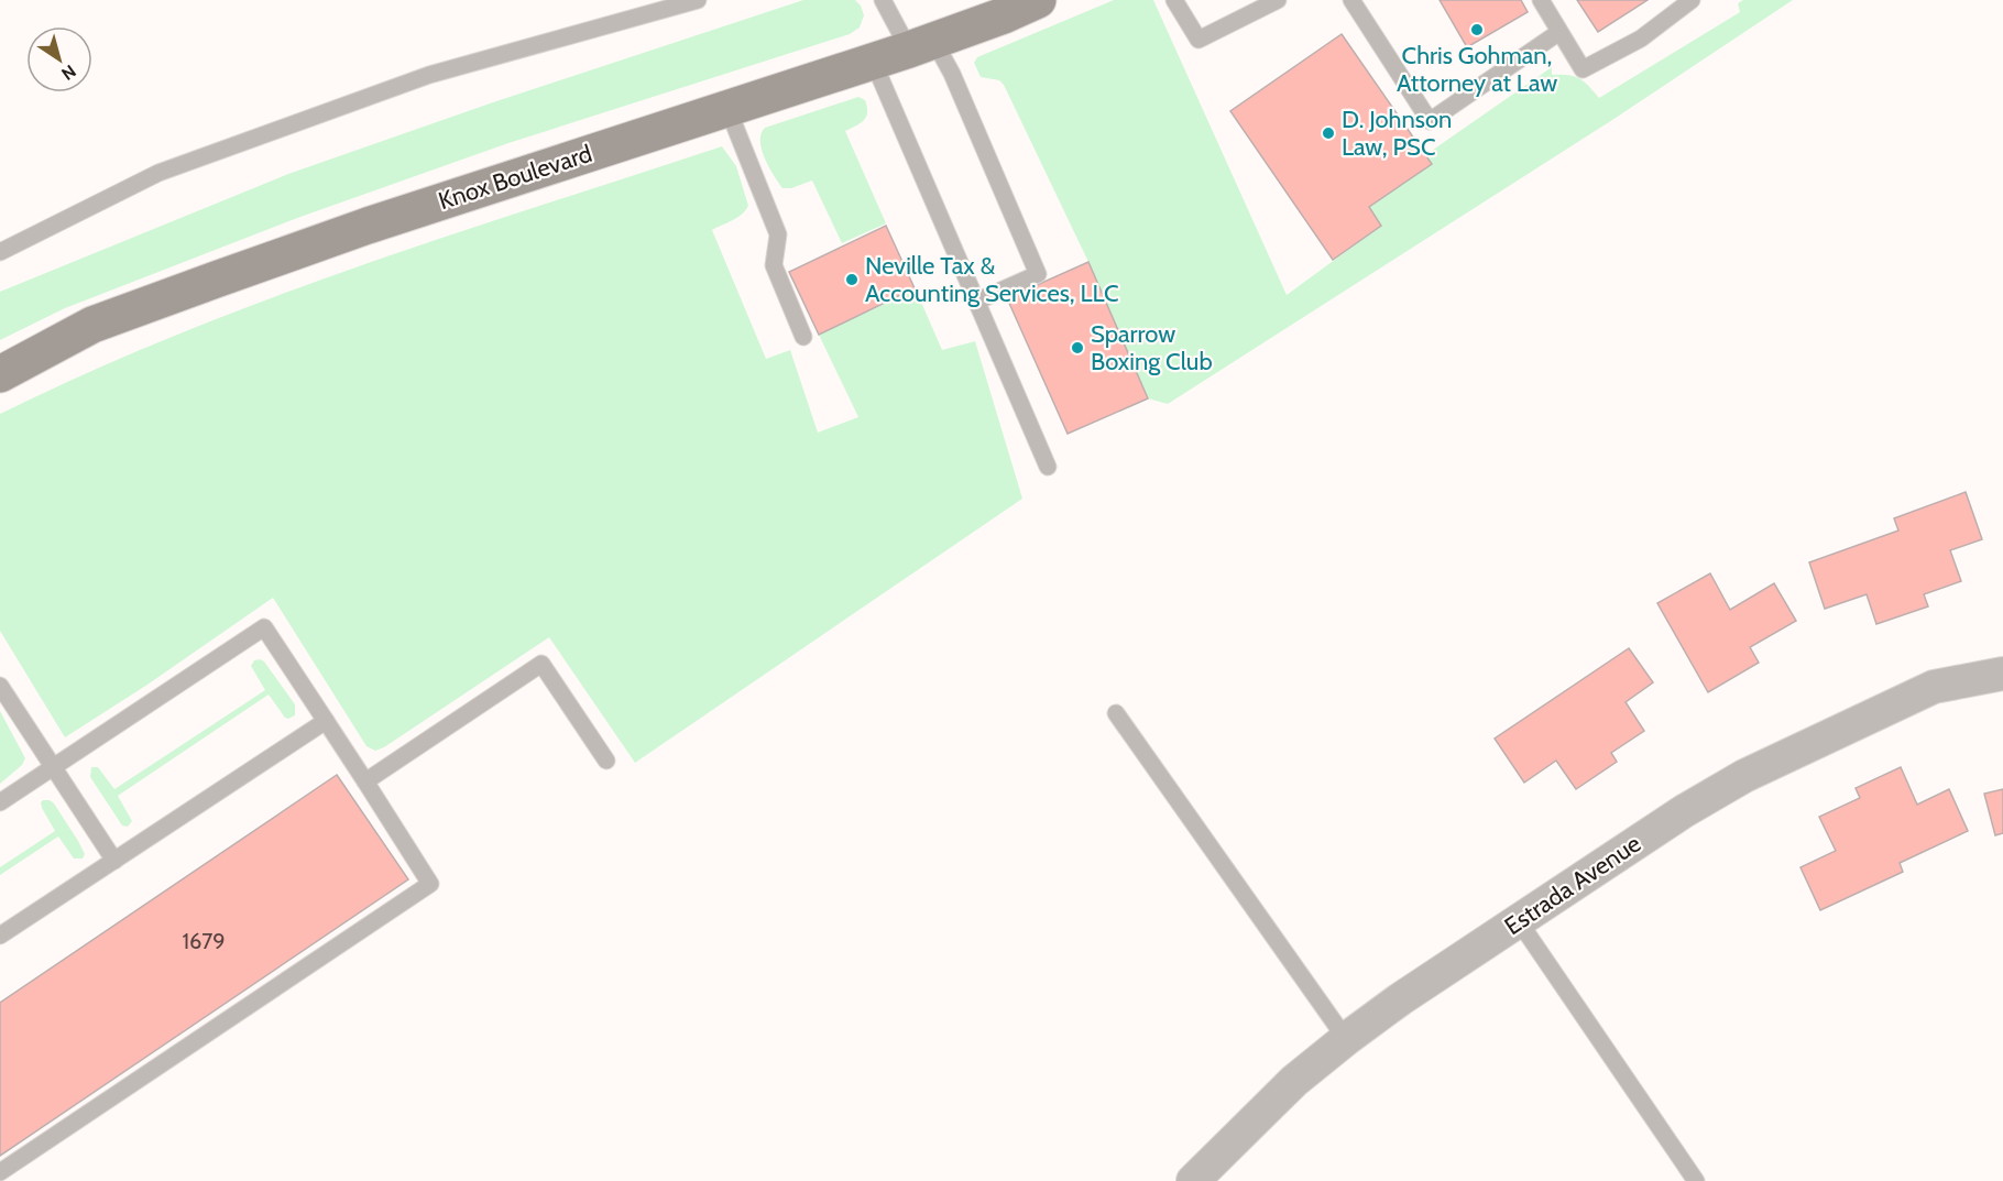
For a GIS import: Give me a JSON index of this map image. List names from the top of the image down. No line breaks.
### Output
{"streets":{"main road":["Knox Boulevard"],"street":["Estrada Avenue"]},"places":["Chris Gohman, Attorney at Law","D. Johnson Law, PSC","Neville Tax & Accounting Services, LLC","Sparrow Boxing Club"],"house_numbers":["1679"],"north":"bottom right"}
